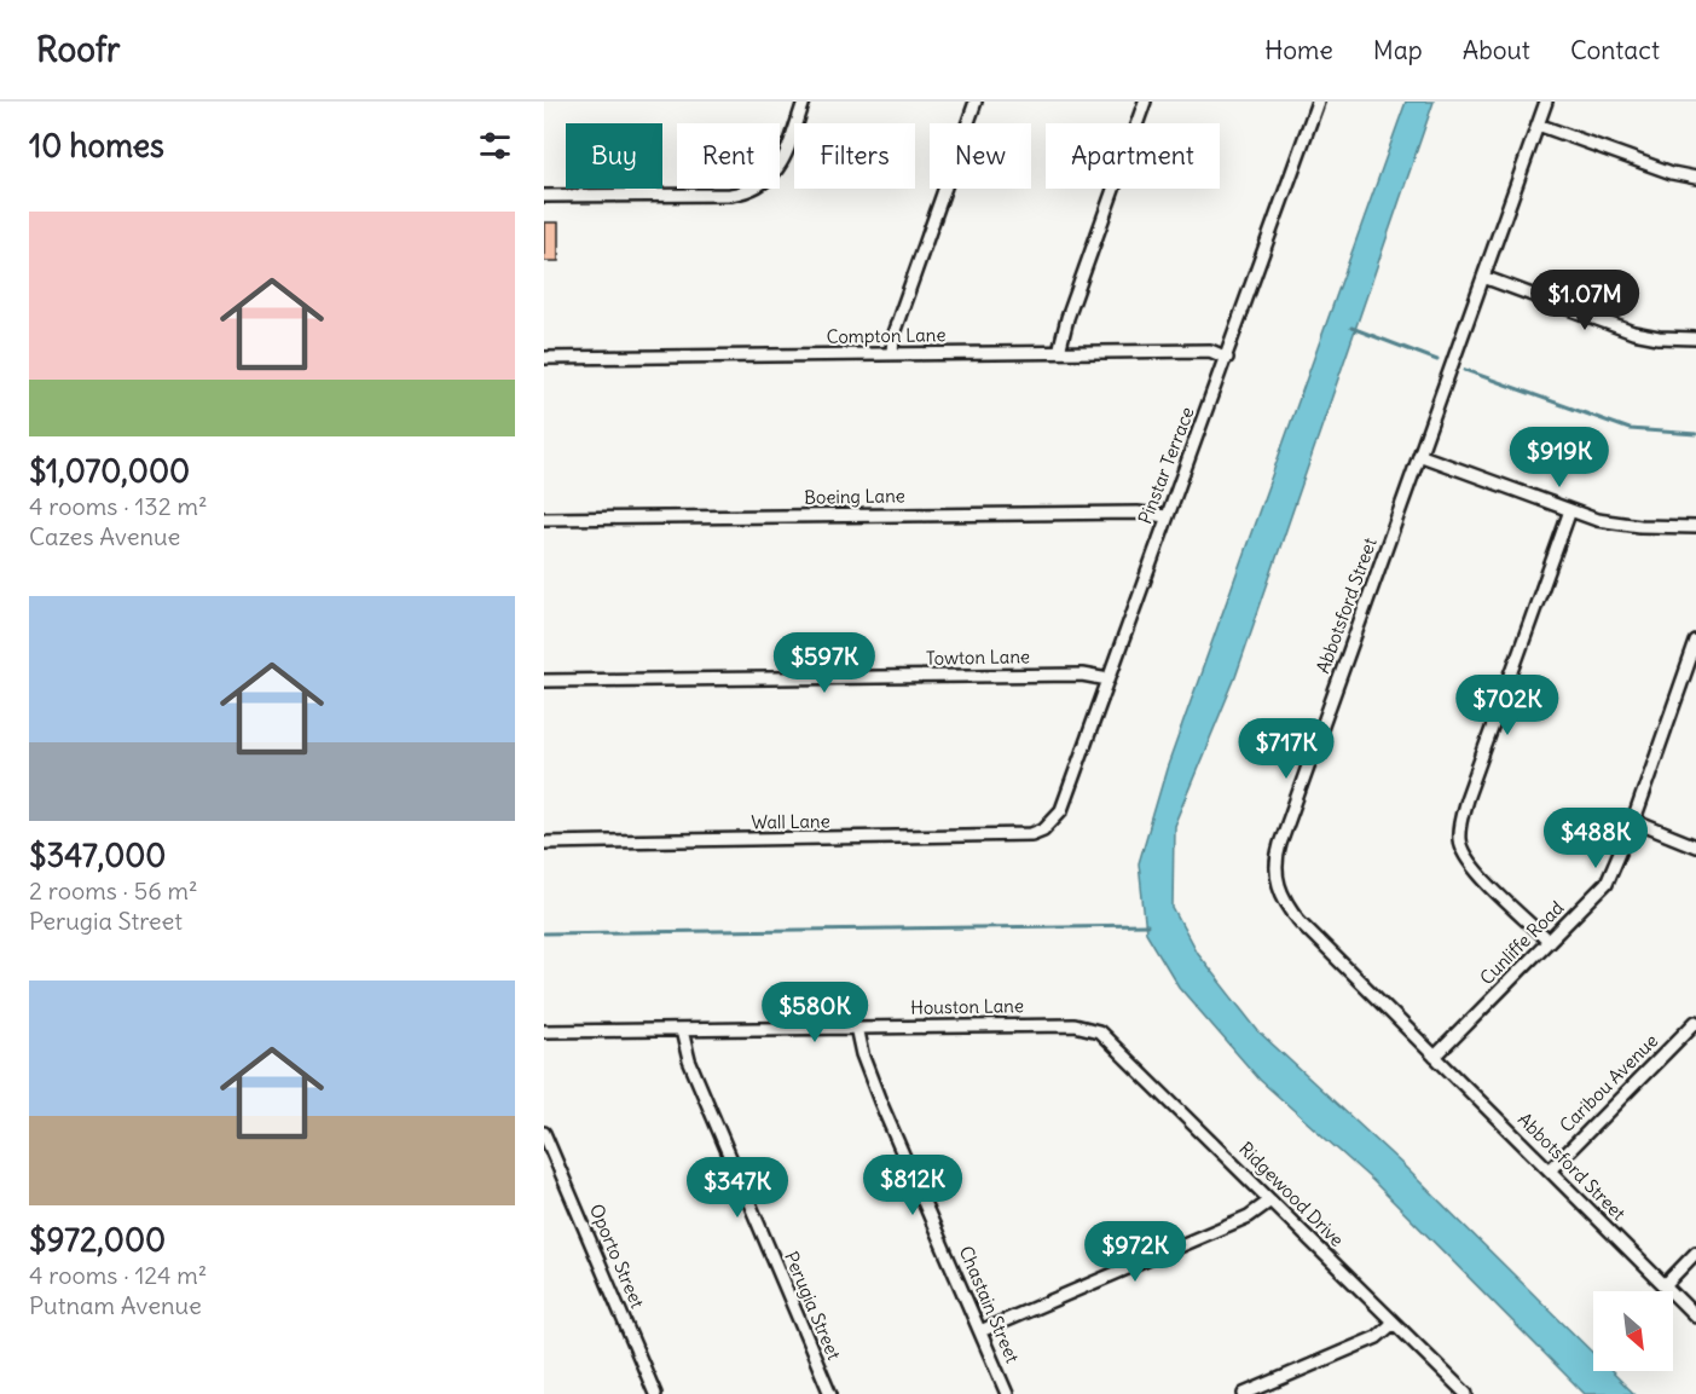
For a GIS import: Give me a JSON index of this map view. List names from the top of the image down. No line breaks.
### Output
{"streets":{"street":["Compton Lane","Pinstar Terrace","Boeing Lane","Abbotsford Street","Towton Lane","Wall Lane","Cunliffe Road","Houston Lane","Caribou Avenue","Ridgewood Drive","Oporto Street","Chastain Street","Perugia Street"]},"crossings":[["Compton Lane","Pinstar Terrace"],["Pinstar Terrace","Boeing Lane"],["Pinstar Terrace","Towton Lane"],["Pinstar Terrace","Wall Lane"],["Abbotsford Street","Cunliffe Road"],["Abbotsford Street","Caribou Avenue"],["Houston Lane","Ridgewood Drive"],["Houston Lane","Chastain Street"],["Houston Lane","Perugia Street"]],"north":"bottom right","page":{"header":"Roofr","nav":["Home","Map","About","Contact"],"heading":"10 homes","chip":["Buy","Rent","Filters","New","Apartment"],"list":[{"name":"$1,070,000","note":"4 rooms · 132 m² · Cazes Avenue"},{"name":"$347,000","note":"2 rooms · 56 m² · Perugia Street"},{"name":"$972,000","note":"4 rooms · 124 m² · Putnam Avenue"}],"price":["$1.07M","$919K","$597K","$702K","$717K","$488K","$580K","$812K","$347K","$972K"]}}
